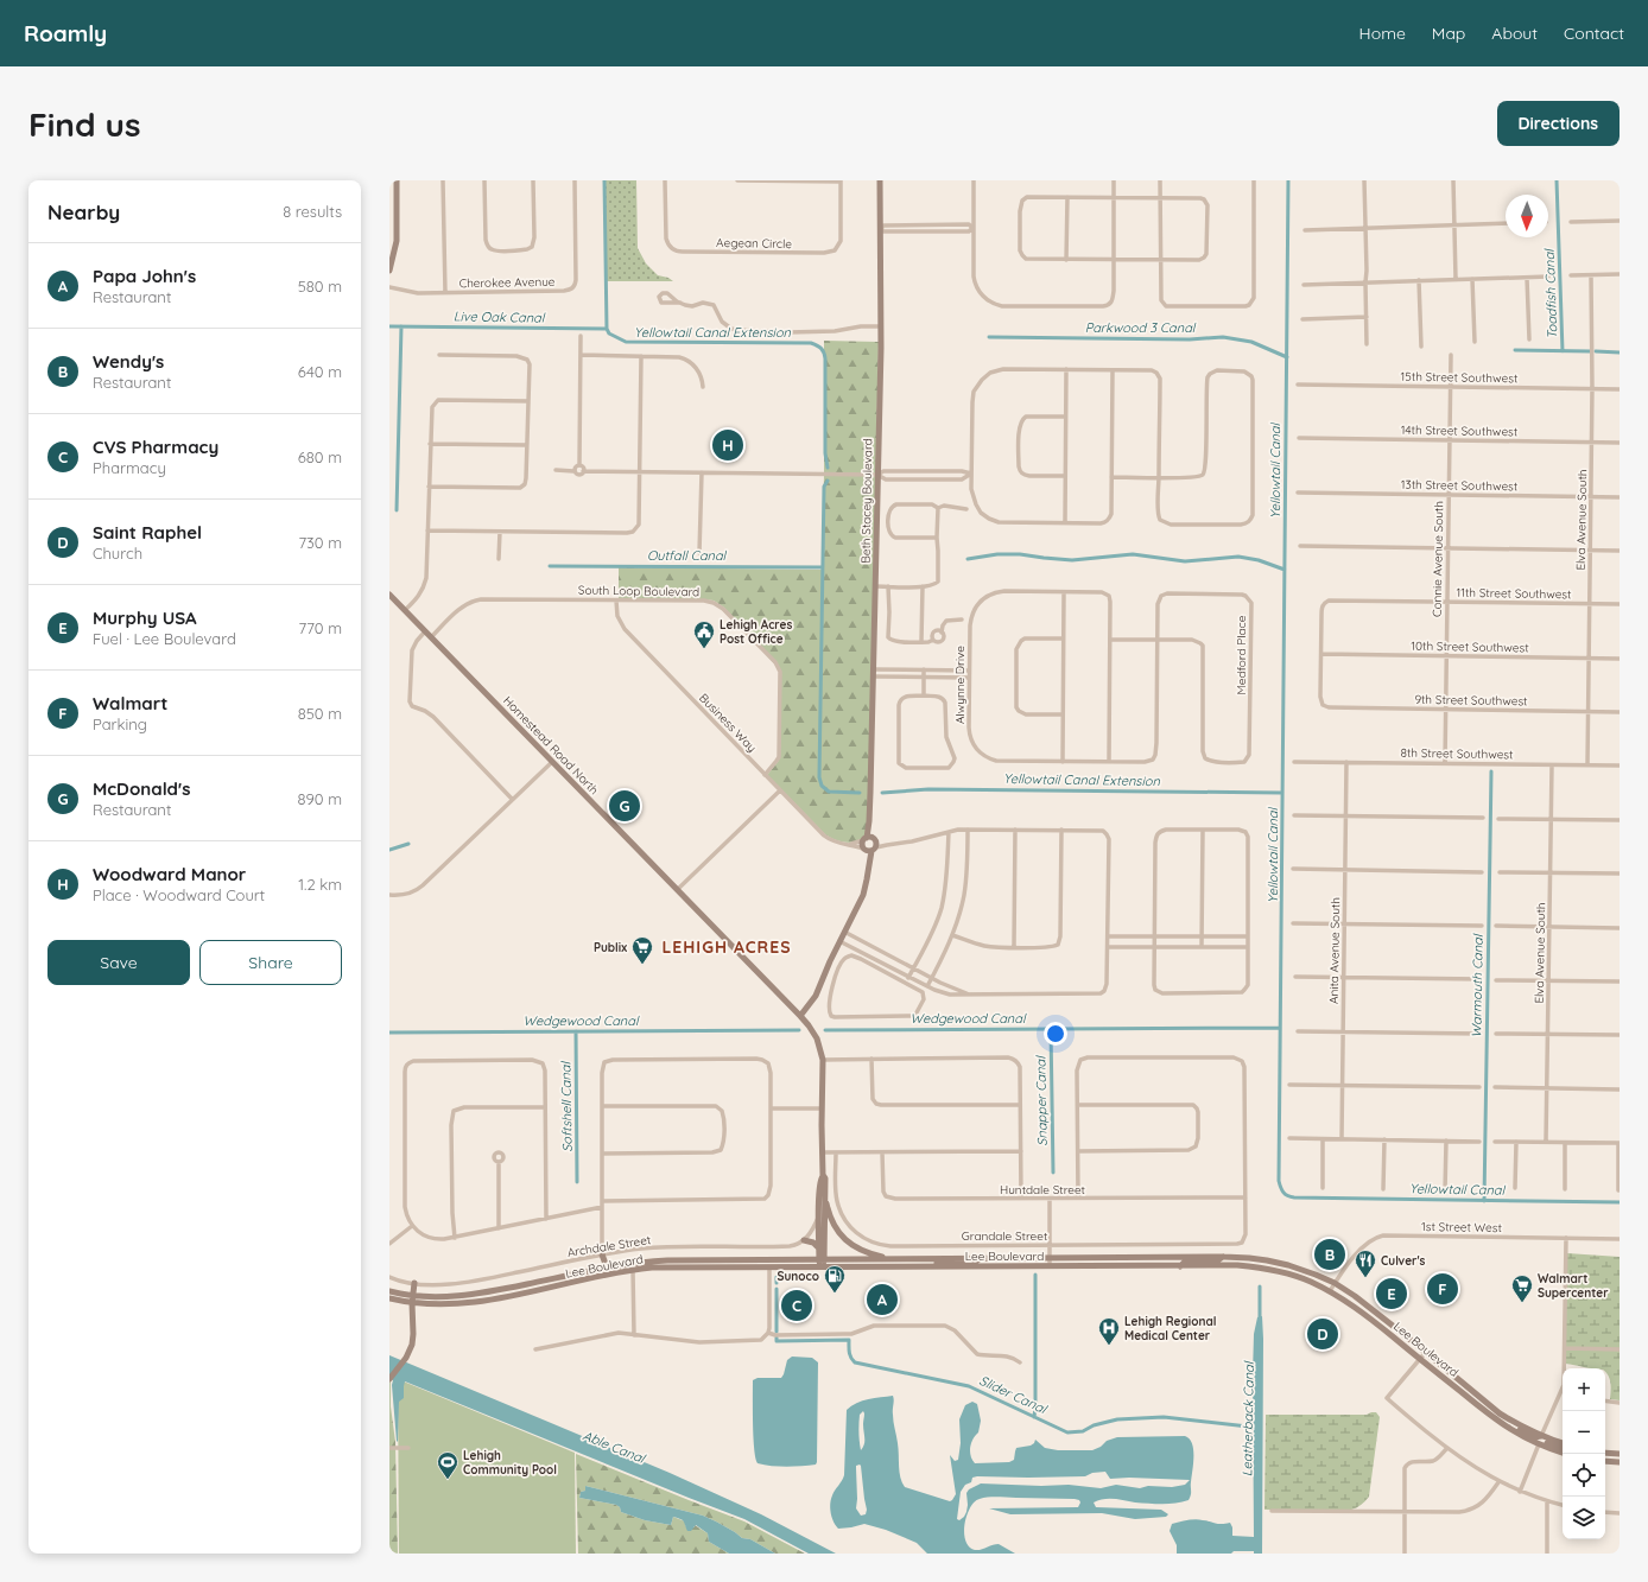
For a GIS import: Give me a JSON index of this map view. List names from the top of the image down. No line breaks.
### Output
{"streets":{"main road":["Beth Stacey Boulevard","Homestead Road North","Lee Boulevard"],"street":["Aegean Circle","Cherokee Avenue","15th Street Southwest","14th Street Southwest","13th Street Southwest","Elva Avenue South","Connie Avenue South","South Loop Boulevard","11th Street Southwest","10th Street Southwest","Medford Place","Alwynne Drive","9th Street Southwest","Business Way","8th Street Southwest","Anita Avenue South","Huntdale Street","1st Street West","Grandale Street","Archdale Street"]},"crossings":[["15th Street Southwest","Elva Avenue South"],["15th Street Southwest","Connie Avenue South"],["14th Street Southwest","Elva Avenue South"],["14th Street Southwest","Connie Avenue South"],["13th Street Southwest","Elva Avenue South"],["13th Street Southwest","Connie Avenue South"],["Beth Stacey Boulevard","Business Way"],["Beth Stacey Boulevard","Homestead Road North"],["Elva Avenue South","11th Street Southwest"],["Elva Avenue South","10th Street Southwest"],["Elva Avenue South","9th Street Southwest"],["Elva Avenue South","8th Street Southwest"],["Connie Avenue South","11th Street Southwest"],["Connie Avenue South","10th Street Southwest"],["Connie Avenue South","9th Street Southwest"],["Connie Avenue South","8th Street Southwest"],["South Loop Boulevard","Business Way"],["South Loop Boulevard","Homestead Road North"],["11th Street Southwest","10th Street Southwest"],["11th Street Southwest","9th Street Southwest"],["10th Street Southwest","9th Street Southwest"],["Medford Place","Alwynne Drive"],["Homestead Road North","Lee Boulevard"],["8th Street Southwest","Anita Avenue South"],["Huntdale Street","Grandale Street"],["1st Street West","Lee Boulevard"]],"districts":["LEHIGH ACRES"],"water":["Toadfish Canal","Live Oak Canal","Parkwood 3 Canal","Yellowtail Canal Extension","Yellowtail Canal","Outfall Canal","Warmouth Canal","Wedgewood Canal","Snapper Canal","Softshell Canal","Slider Canal","Leatherback Canal","Able Canal"],"places":{"public building":["Lehigh Acres Post Office"],"supermarket":["Publix","Walmart Supercenter"],"restaurant":["Culver's"],"fuel station":["Sunoco"],"hospital":["Lehigh Regional Medical Center"],"sports":["Lehigh Community Pool"]},"north":"bottom","page":{"header":"Roamly","nav":["Home","Map","About","Contact"],"buttons":["Directions",["Save","Share"]],"title":"Find us","heading":["Nearby","8 results"],"list":[{"mark":"A","name":"Papa John's","note":"Restaurant","value":"580 m"},{"mark":"B","name":"Wendy's","note":"Restaurant","value":"640 m"},{"mark":"C","name":"CVS Pharmacy","note":"Pharmacy","value":"680 m"},{"mark":"D","name":"Saint Raphel","note":"Church","value":"730 m"},{"mark":"E","name":"Murphy USA","note":"Fuel · Lee Boulevard","value":"770 m"},{"mark":"F","name":"Walmart","note":"Parking","value":"850 m"},{"mark":"G","name":"McDonald's","note":"Restaurant","value":"890 m"},{"mark":"H","name":"Woodward Manor","note":"Place · Woodward Court","value":"1.2 km"}],"pins":["H","G","B","F","E","A","C","D"],"map_buttons":["+","−"]}}
